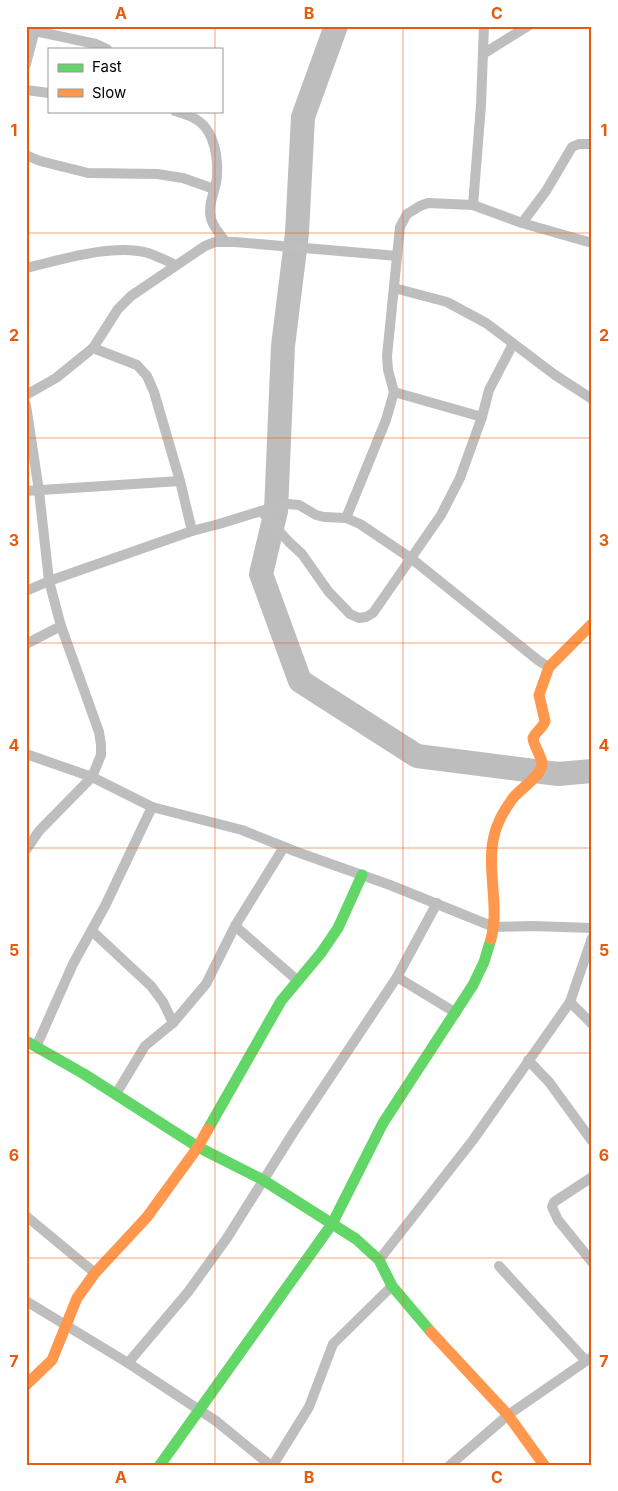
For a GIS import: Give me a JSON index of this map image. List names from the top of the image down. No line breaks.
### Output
{"legend":["Fast","Slow"],"grid":{"columns":["A","B","C"],"rows":["1","2","3","4","5","6","7"]}}
